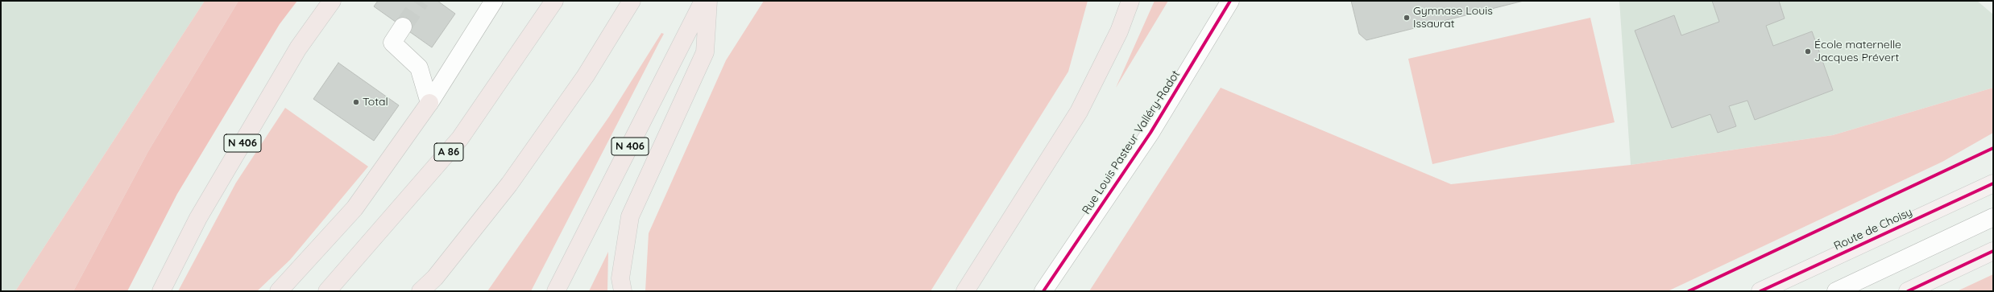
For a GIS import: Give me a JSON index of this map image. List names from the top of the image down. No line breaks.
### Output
{"streets":{"highway":["N 406","A 86"],"main road":["Route de Choisy"],"street":["Rue Louis Pasteur Valléry-Radot"]},"places":["Gymnase Louis Issaurat","École maternelle Jacques Prévert","Total"]}
